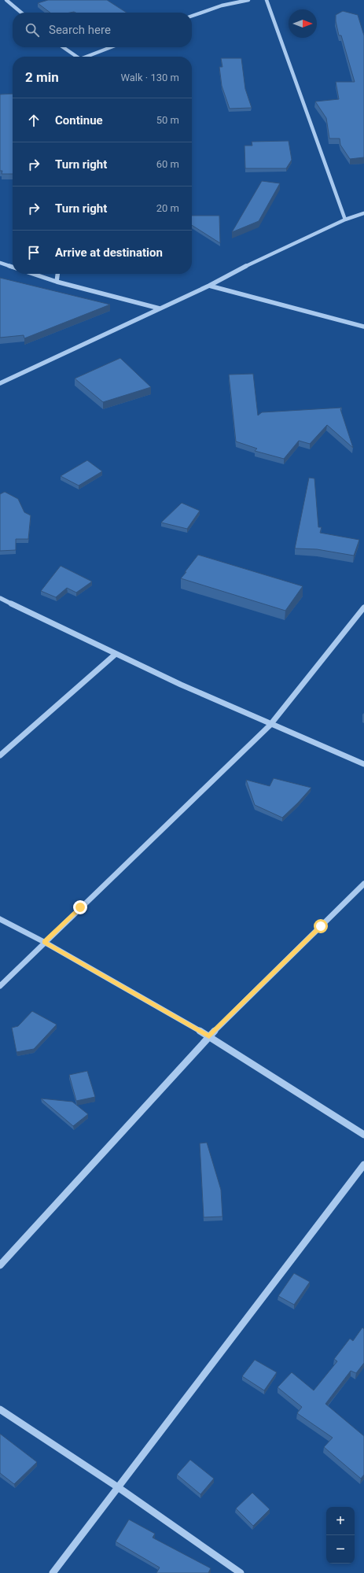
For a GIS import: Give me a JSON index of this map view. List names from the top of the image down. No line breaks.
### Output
{"north":"right","page":{"search":"Search here","heading":["2 min","Walk · 130 m"],"list":[["Continue","50 m"],["Turn right","60 m"],["Turn right","20 m"],"Arrive at destination"],"map_buttons":["+","−"]}}
